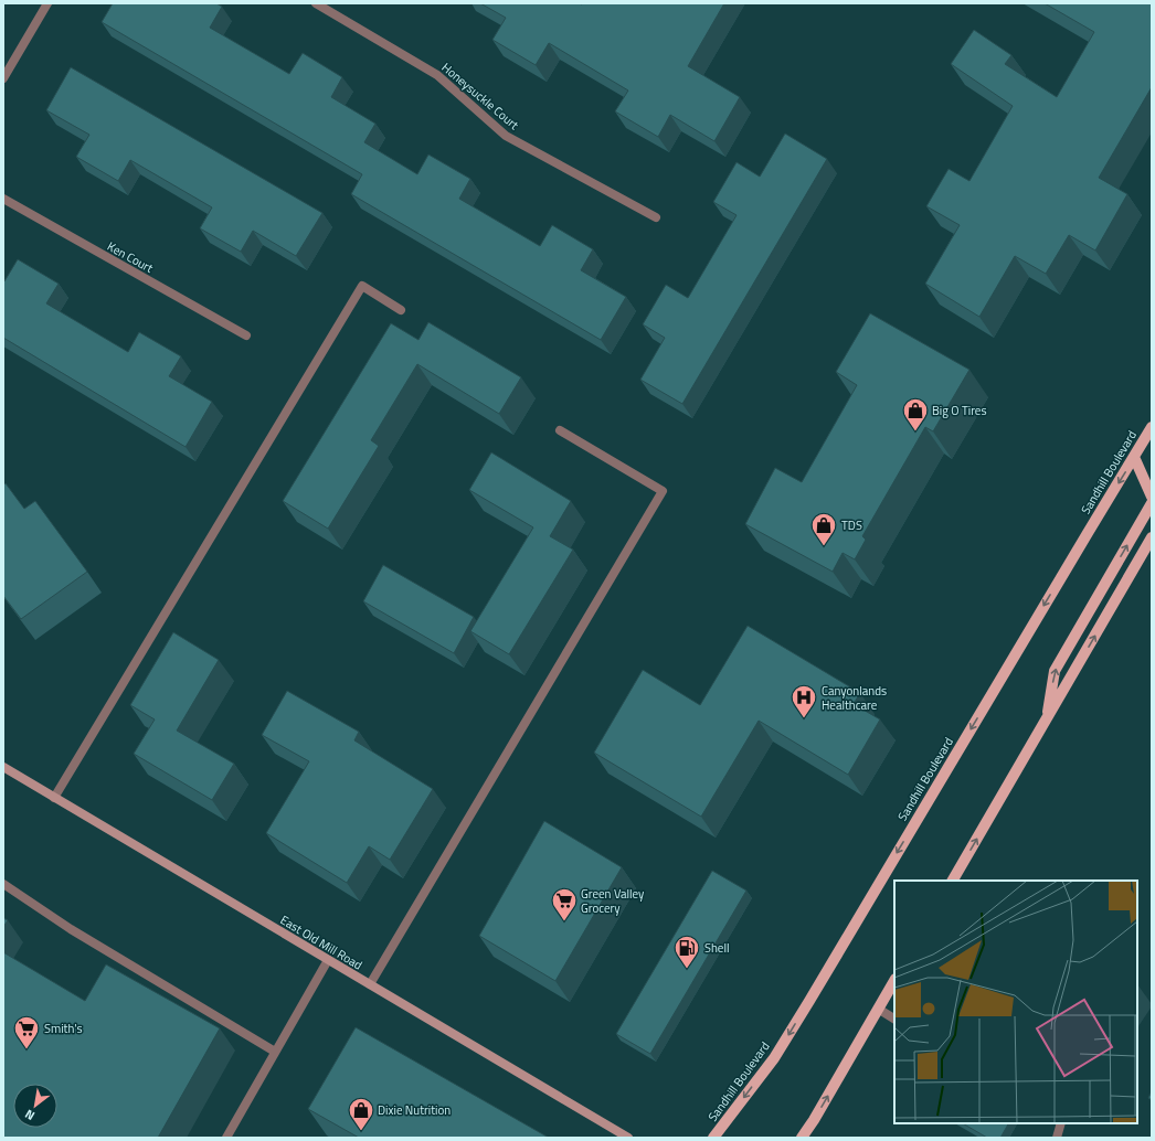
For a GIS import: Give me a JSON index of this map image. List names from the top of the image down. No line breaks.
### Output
{"streets":{"main road":["Sandhill Boulevard"],"street":["Honeysuckle Court","Ken Court","East Old Mill Road"]},"places":{"shop":["Big O Tires","TDS","Dixie Nutrition"],"hospital":["Canyonlands Healthcare"],"supermarket":["Green Valley Grocery","Smith's"],"fuel station":["Shell"]},"north":"bottom left"}
